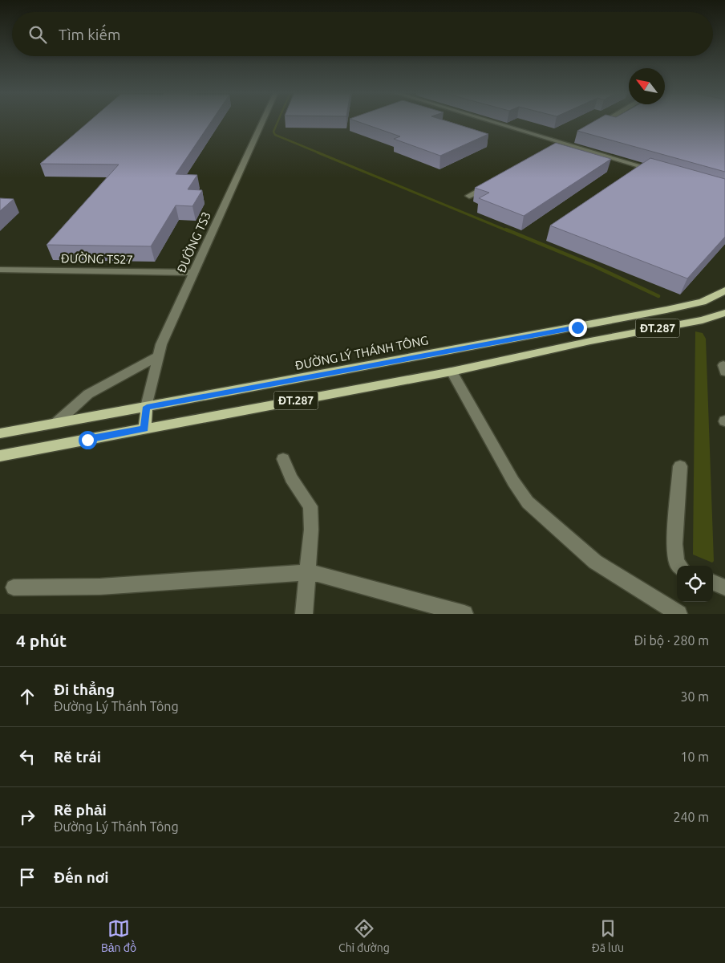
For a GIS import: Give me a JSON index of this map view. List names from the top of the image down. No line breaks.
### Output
{"streets":{"main road":["ĐT.287","ĐƯỜNG LÝ THÁNH TÔNG"],"street":["ĐƯỜNG TS3","ĐƯỜNG TS27"]},"crossings":[["ĐƯỜNG TS3","ĐƯỜNG TS27"],["ĐƯỜNG TS3","ĐƯỜNG LÝ THÁNH TÔNG"]],"north":"top left","page":{"search":"Tìm kiếm","heading":["4 phút","Đi bộ · 280 m"],"list":[["Đi thẳng","Đường Lý Thánh Tông","30 m"],["Rẽ trái","10 m"],["Rẽ phải","Đường Lý Thánh Tông","240 m"],"Đến nơi"],"nav":["Bản đồ","Chỉ đường","Đã lưu"]}}
